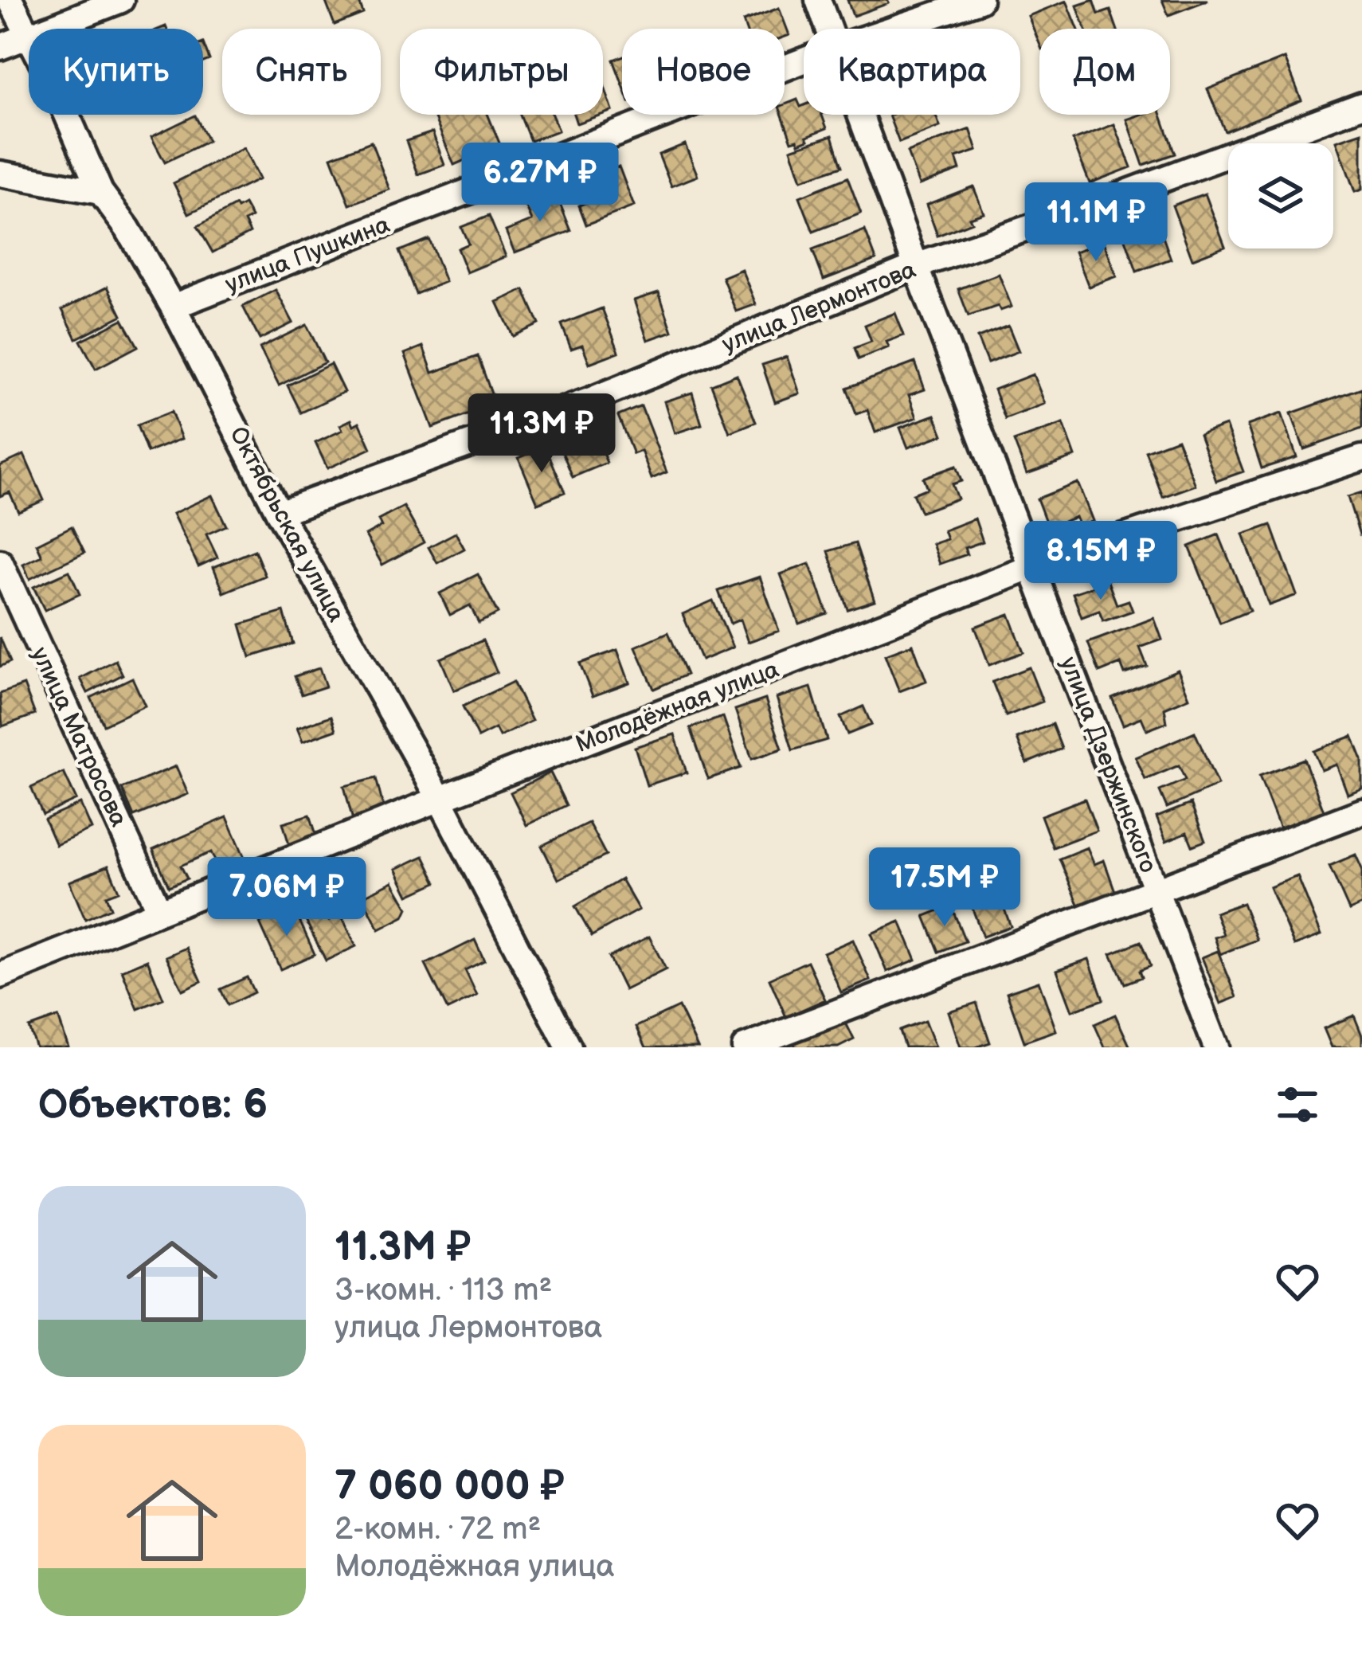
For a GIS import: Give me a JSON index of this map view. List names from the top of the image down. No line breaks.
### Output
{"streets":{"street":["улица Пушкина","улица Лермонтова","Октябрьская улица","Молодёжная улица","улица Матросова","улица Дзержинского"]},"crossings":[["улица Пушкина","Октябрьская улица"],["улица Лермонтова","Октябрьская улица"],["улица Лермонтова","улица Дзержинского"],["Октябрьская улица","Молодёжная улица"],["Молодёжная улица","улица Матросова"],["Молодёжная улица","улица Дзержинского"]],"page":{"chip":["Купить","Снять","Фильтры","Новое","Квартира","Дом"],"price":["6.27M ₽","11.1M ₽","11.3M ₽","8.15M ₽","17.5M ₽","7.06M ₽"],"heading":"Объектов: 6","list":[{"name":"11.3M ₽","note":"3-комн. · 113 m² · улица Лермонтова"},{"name":"7 060 000 ₽","note":"2-комн. · 72 m² · Молодёжная улица"}]}}
